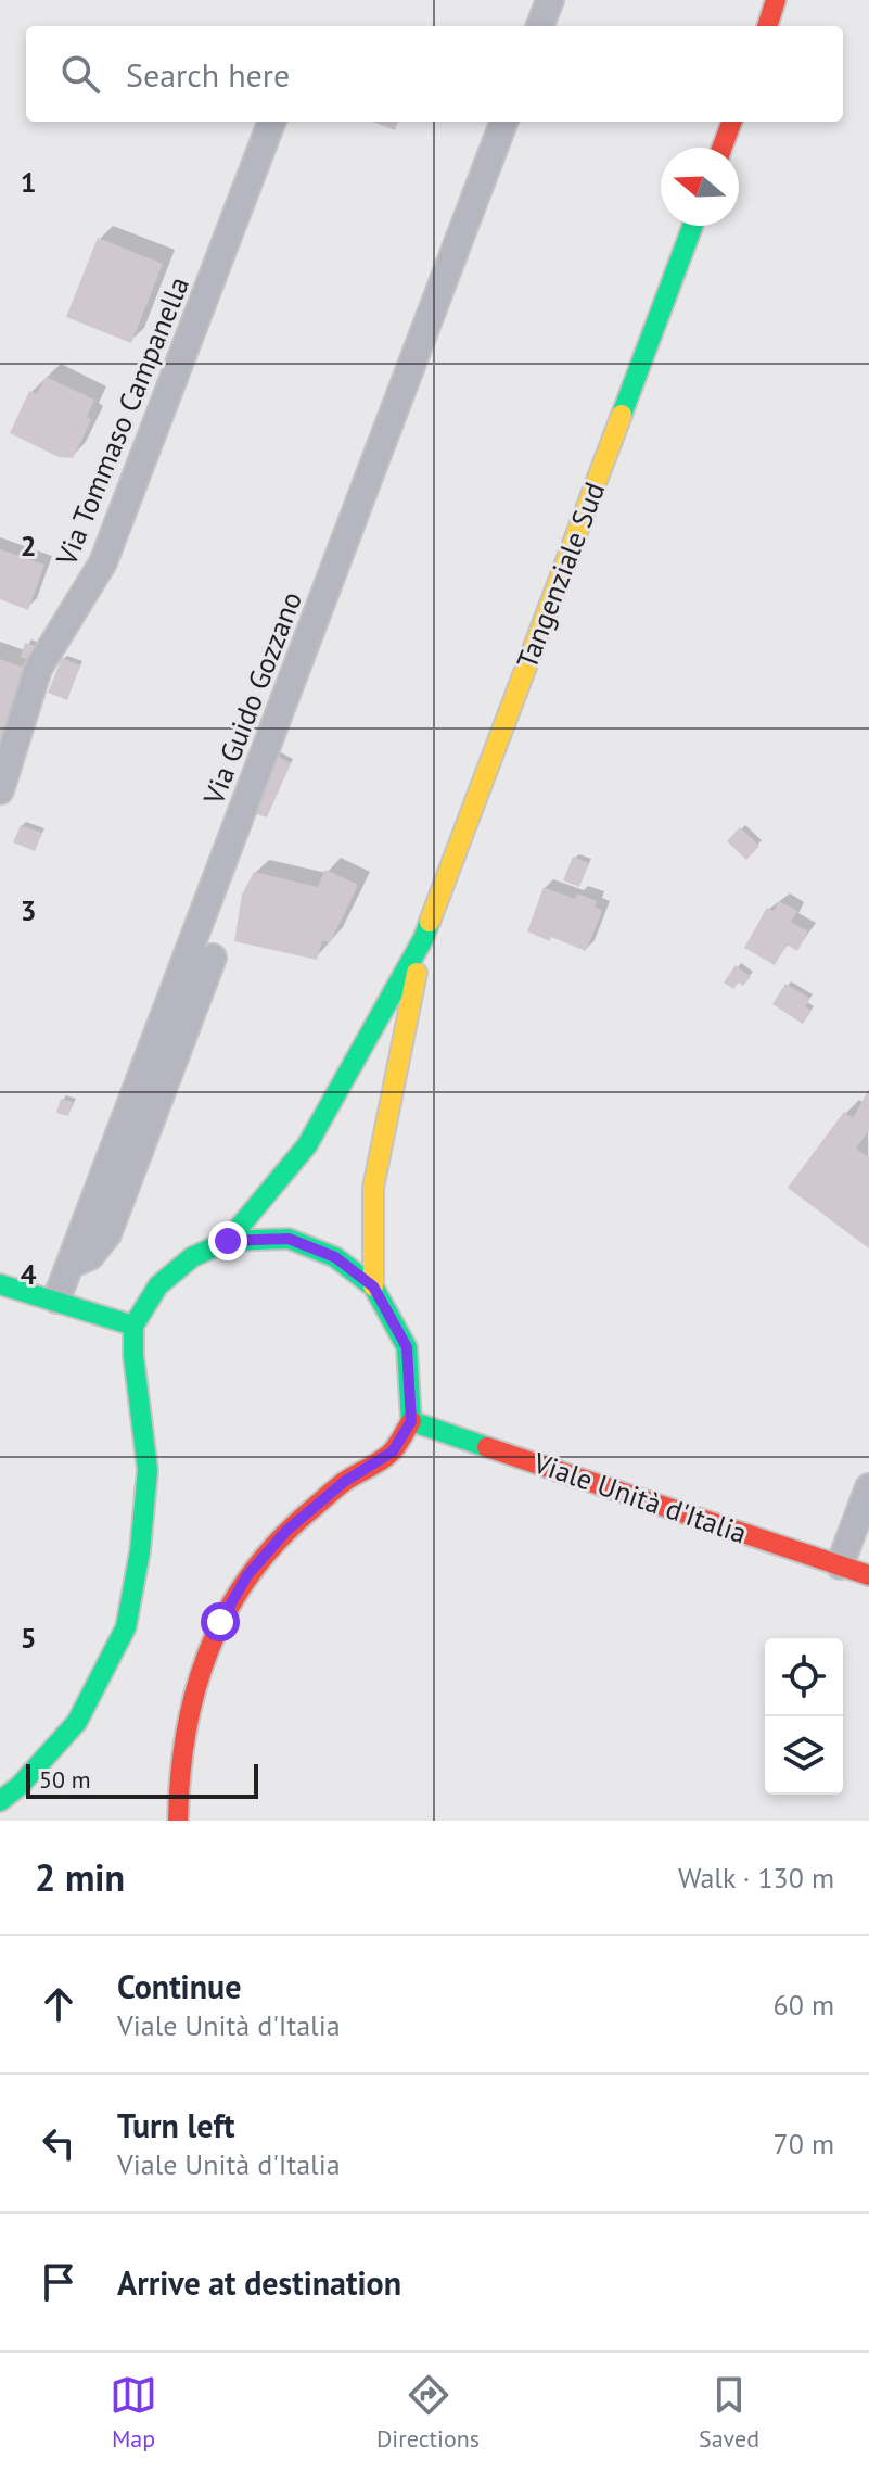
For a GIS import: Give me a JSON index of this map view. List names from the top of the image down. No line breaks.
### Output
{"streets":{"main road":["Tangenziale Sud","Viale Unità d'Italia"],"street":["Via Tommaso Campanella","Via Guido Gozzano"]},"scale_bar":"50 m","north":"left","page":{"search":"Search here","scale":"50 m","heading":["2 min","Walk · 130 m"],"list":[["Continue","Viale Unità d'Italia","60 m"],["Turn left","Viale Unità d'Italia","70 m"],"Arrive at destination"],"nav":["Map","Directions","Saved"]},"grid":{"rows":["1","2","3","4","5"]}}
